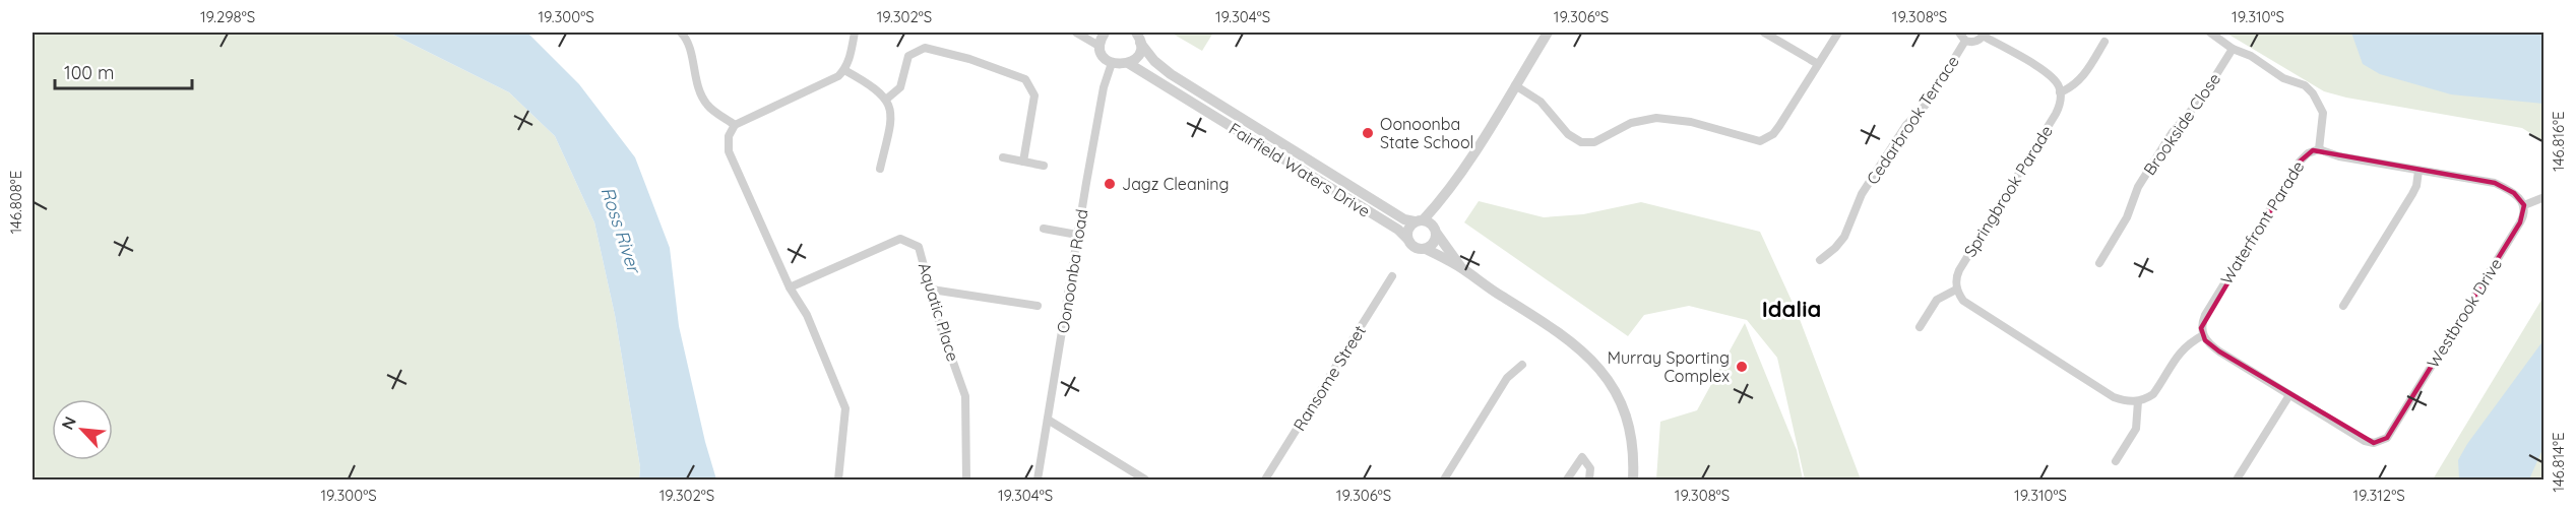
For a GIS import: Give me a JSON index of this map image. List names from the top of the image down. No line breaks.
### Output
{"streets":{"street":["Cedarbrook Terrace","Brookside Close","Fairfield Waters Drive","Springbrook Parade","Waterfront Parade","Oonoonba Road","Aquatic Place","Westbrook Drive","Ransome Street"]},"crossings":[["Brookside Close","Waterfront Parade"]],"districts":["Idalia"],"water":["Ross River"],"places":["Oonoonba State School","Jagz Cleaning","Murray Sporting Complex"],"scale_bar":"100 m","north":"top left","coordinates":["19.298°S","19.300°S","19.302°S","19.304°S","19.306°S","19.308°S","19.310°S","146.816°E","146.808°E","146.814°E","19.312°S"]}
